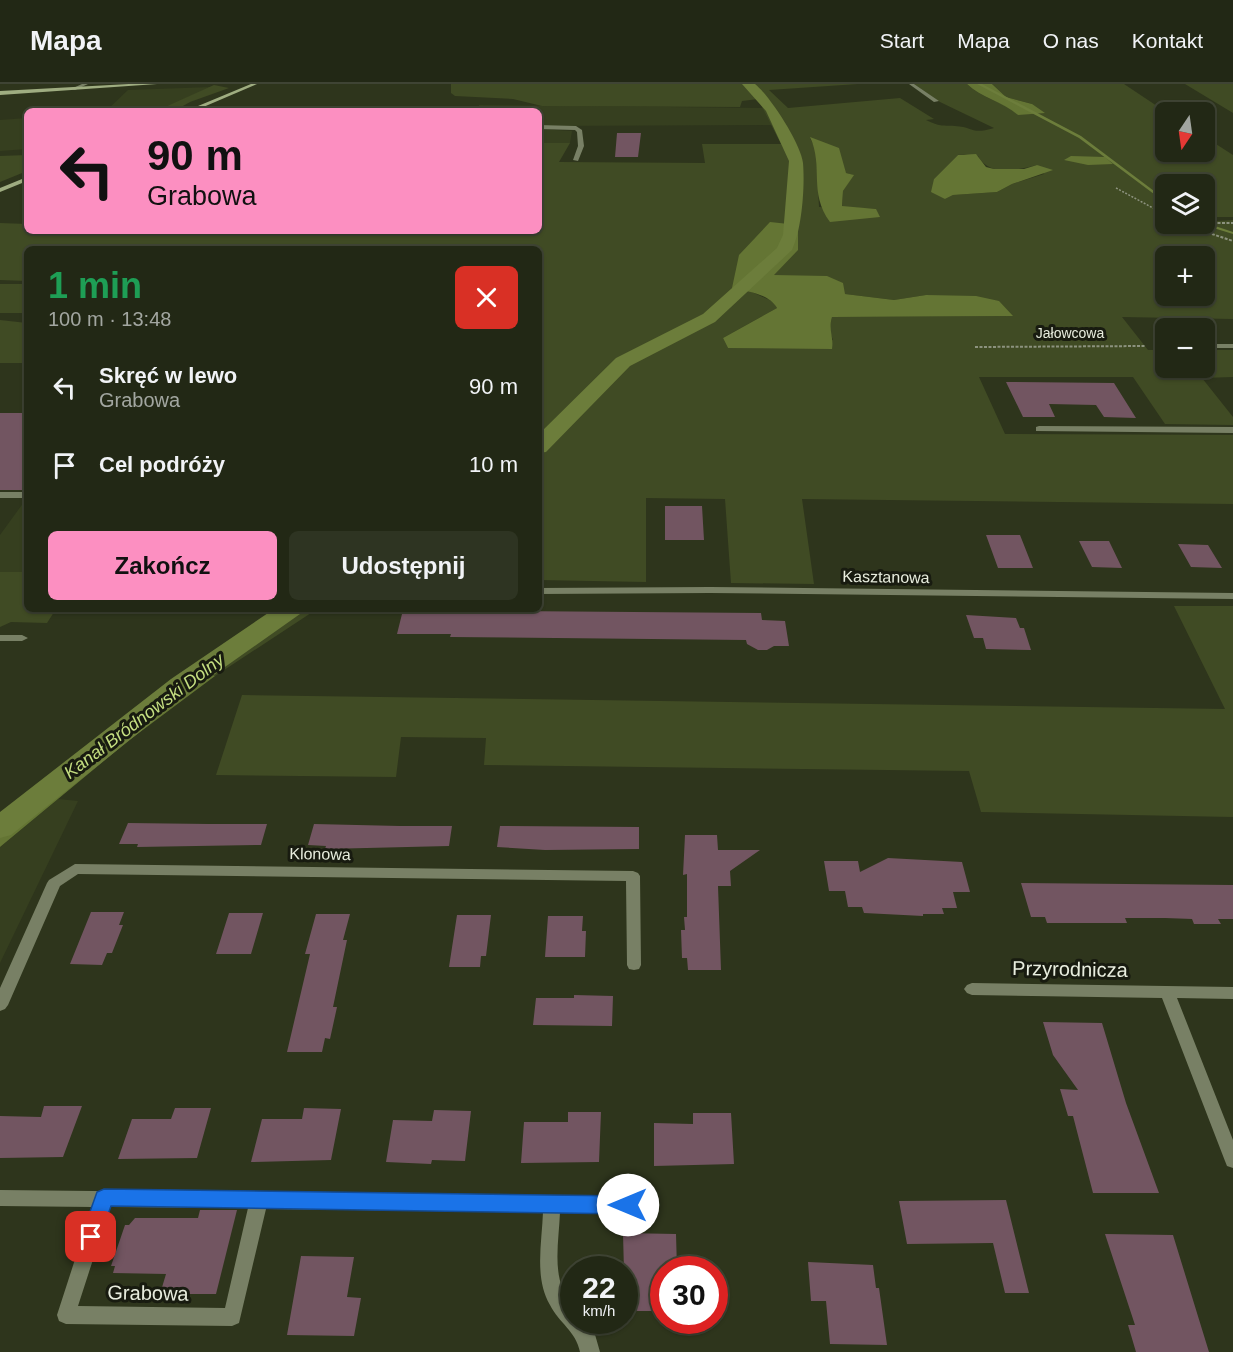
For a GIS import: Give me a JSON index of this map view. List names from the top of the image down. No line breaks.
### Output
{"streets":{"street":["Kasztanowa","Klonowa","Przyrodnicza","Grabowa"],"path":["Jałowcowa"]},"water":["Kanał Bródnowski Dolny"],"north":"bottom","page":{"header":"Mapa","nav":["Start","Mapa","O nas","Kontakt"],"map_buttons":["+","−"],"turn":["90 m","Grabowa"],"heading":["1 min","100 m · 13:48"],"list":[{"name":"Skręć w lewo","note":"Grabowa","value":"90 m"},{"name":"Cel podróży","value":"10 m"}],"buttons":["Zakończ","Udostępnij"],"speed":"22 km/h","limit":"30"}}
